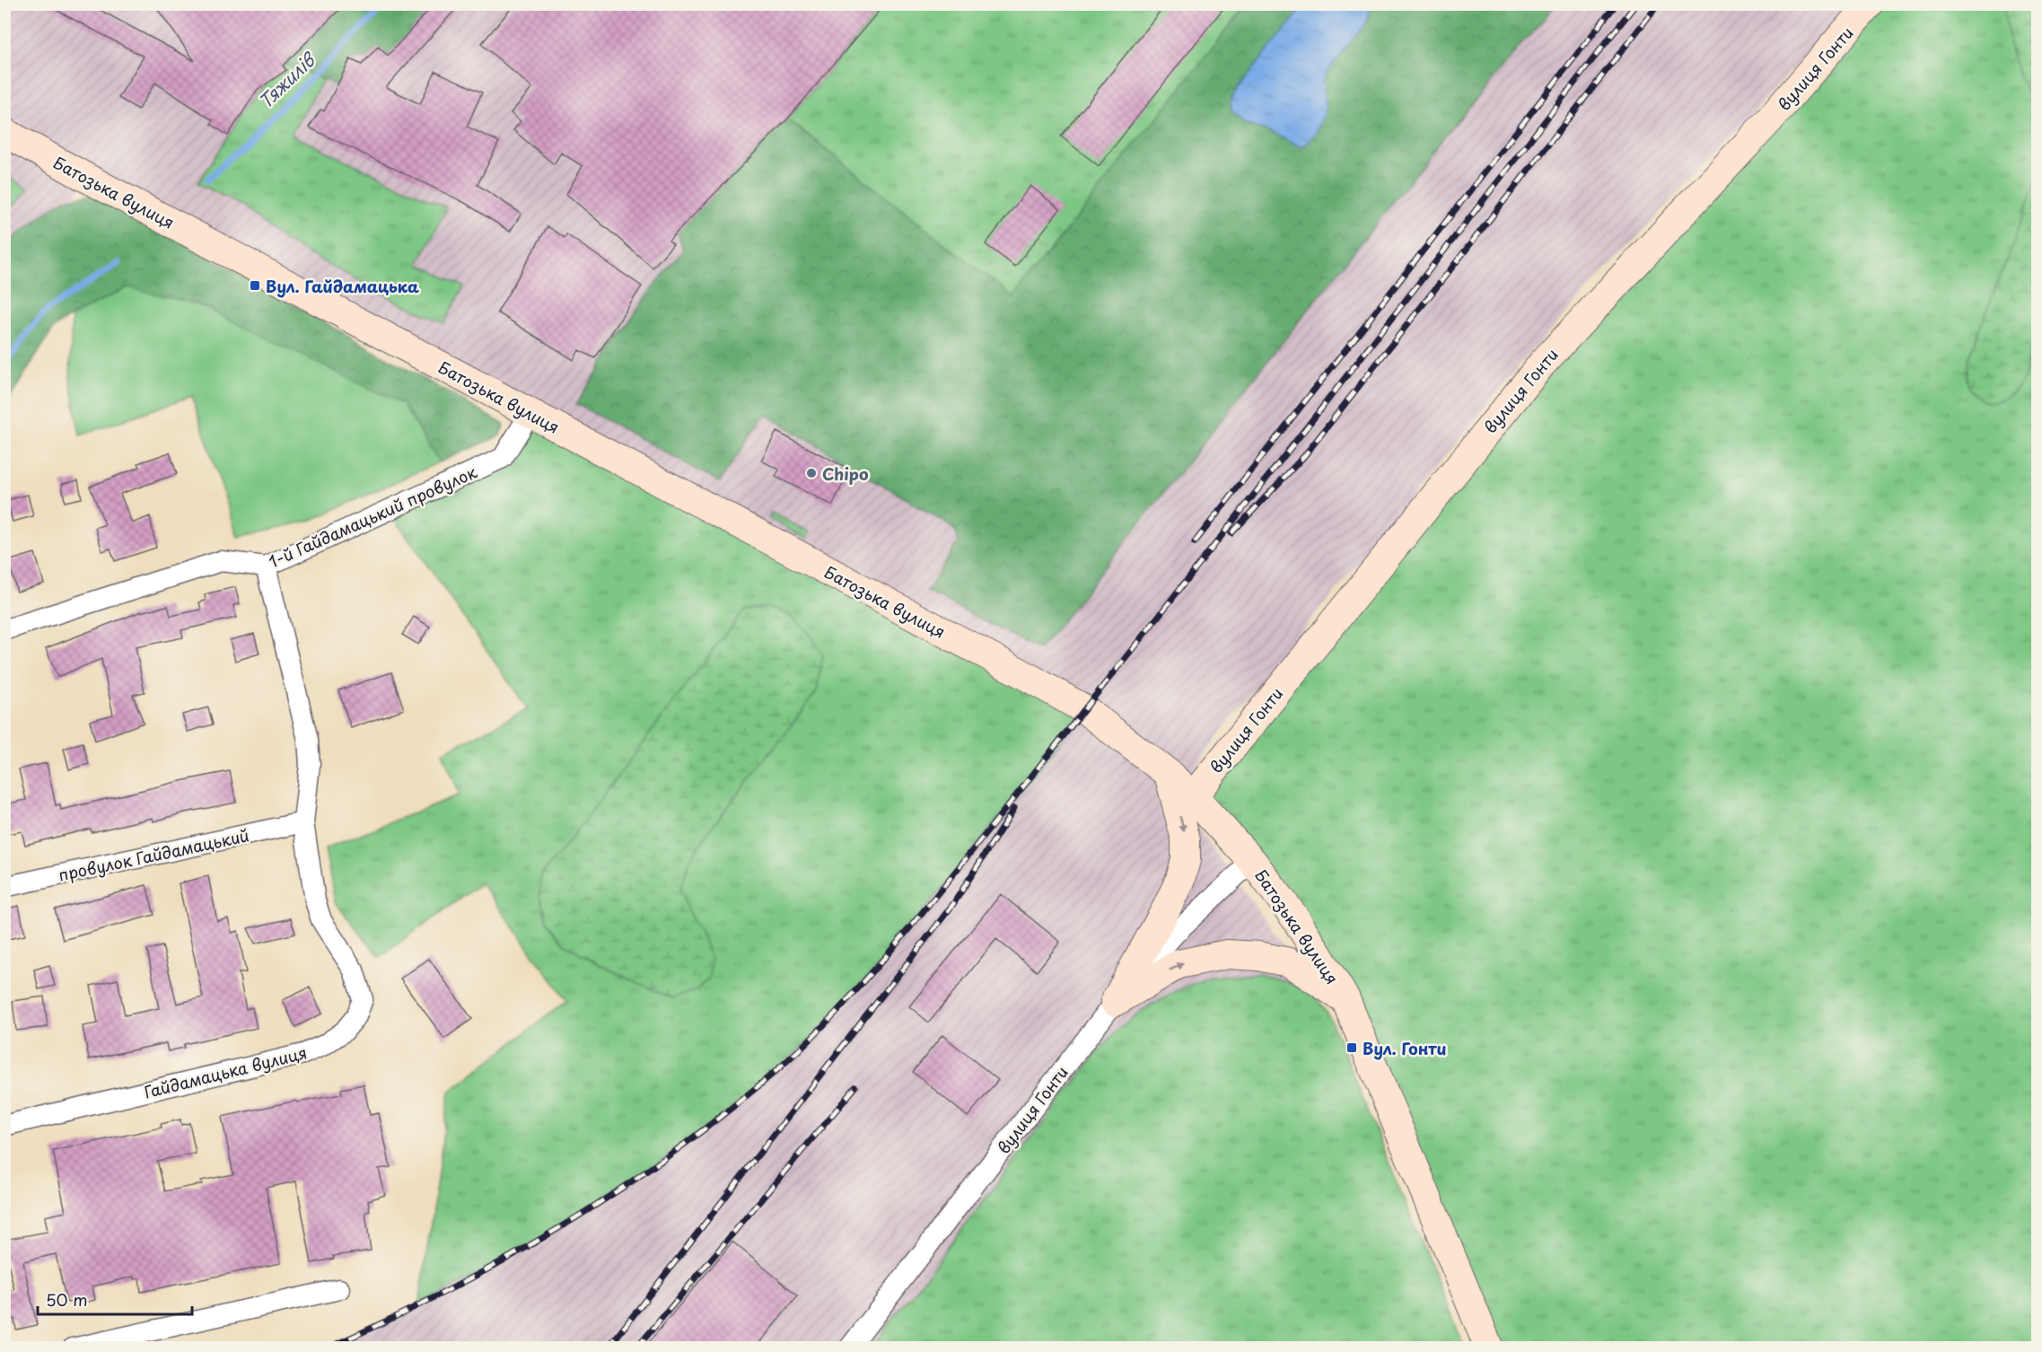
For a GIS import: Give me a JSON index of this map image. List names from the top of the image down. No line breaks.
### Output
{"streets":{"street":["вулиця Гонти","Батозька вулиця","1-й Гайдамацький провулок","провулок Гайдамацький","Гайдамацька вулиця"]},"crossings":[["вулиця Гонти","Батозька вулиця"],["Батозька вулиця","1-й Гайдамацький провулок"],["1-й Гайдамацький провулок","Гайдамацька вулиця"],["провулок Гайдамацький","Гайдамацька вулиця"]],"water":["Тяжилів"],"places":{"transit":["Вул. Гайдамацька","Вул. Гонти"],"other":["Chipo"]},"scale_bar":"50 m"}
